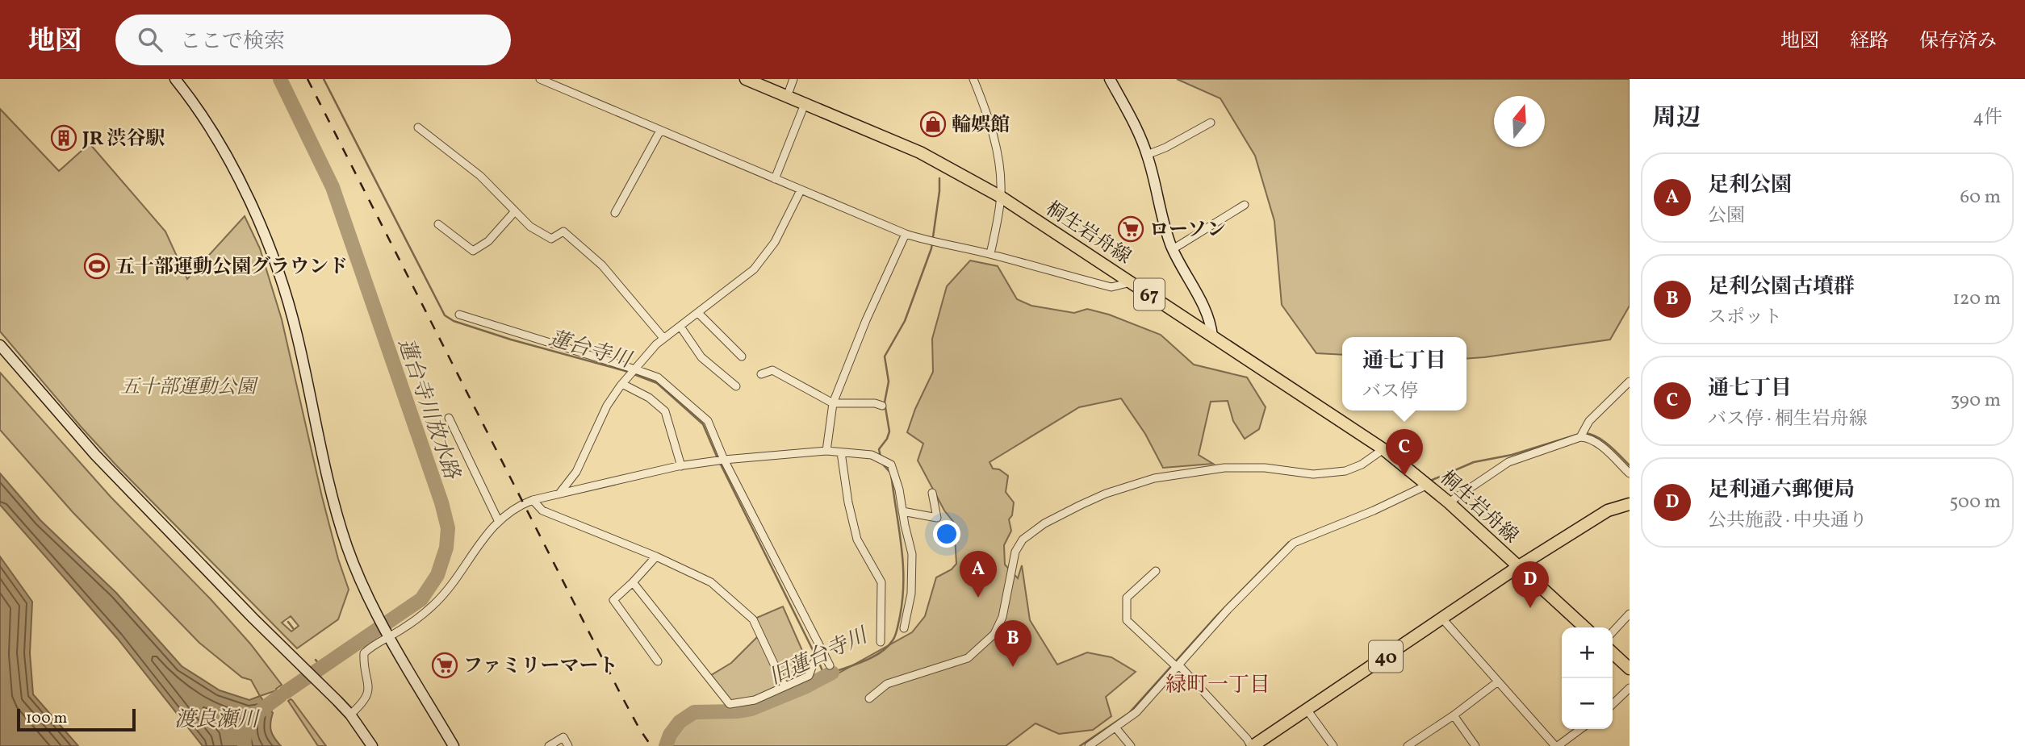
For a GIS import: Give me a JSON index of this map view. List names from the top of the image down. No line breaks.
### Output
{"streets":{"main road":["桐生岩舟線","67","40"]},"crossings":[["桐生岩舟線","67"],["桐生岩舟線","40"],["67","40"]],"districts":["緑町一丁目"],"water":["蓮台寺川","蓮台寺川放水路","旧蓮台寺川","渡良瀬川"],"parks":["五十部運動公園"],"places":{"shop":["輪娯館"],"building":["JR 渋谷駅"],"supermarket":["ローソン","ファミリーマート"],"sports":["五十部運動公園グラウンド"]},"scale_bar":"100 m","north":"top","page":{"header":"地図","search":"ここで検索","nav":["地図","経路","保存済み"],"heading":["周辺","4件"],"list":[{"mark":"A","name":"足利公園","note":"公園","value":"60 m"},{"mark":"B","name":"足利公園古墳群","note":"スポット","value":"120 m"},{"mark":"C","name":"通七丁目","note":"バス停 · 桐生岩舟線","value":"390 m"},{"mark":"D","name":"足利通六郵便局","note":"公共施設 · 中央通り","value":"500 m"}],"popup":["通七丁目","バス停"],"pins":["C","A","D","B"],"map_buttons":["+","−"],"scale":"100 m"}}
